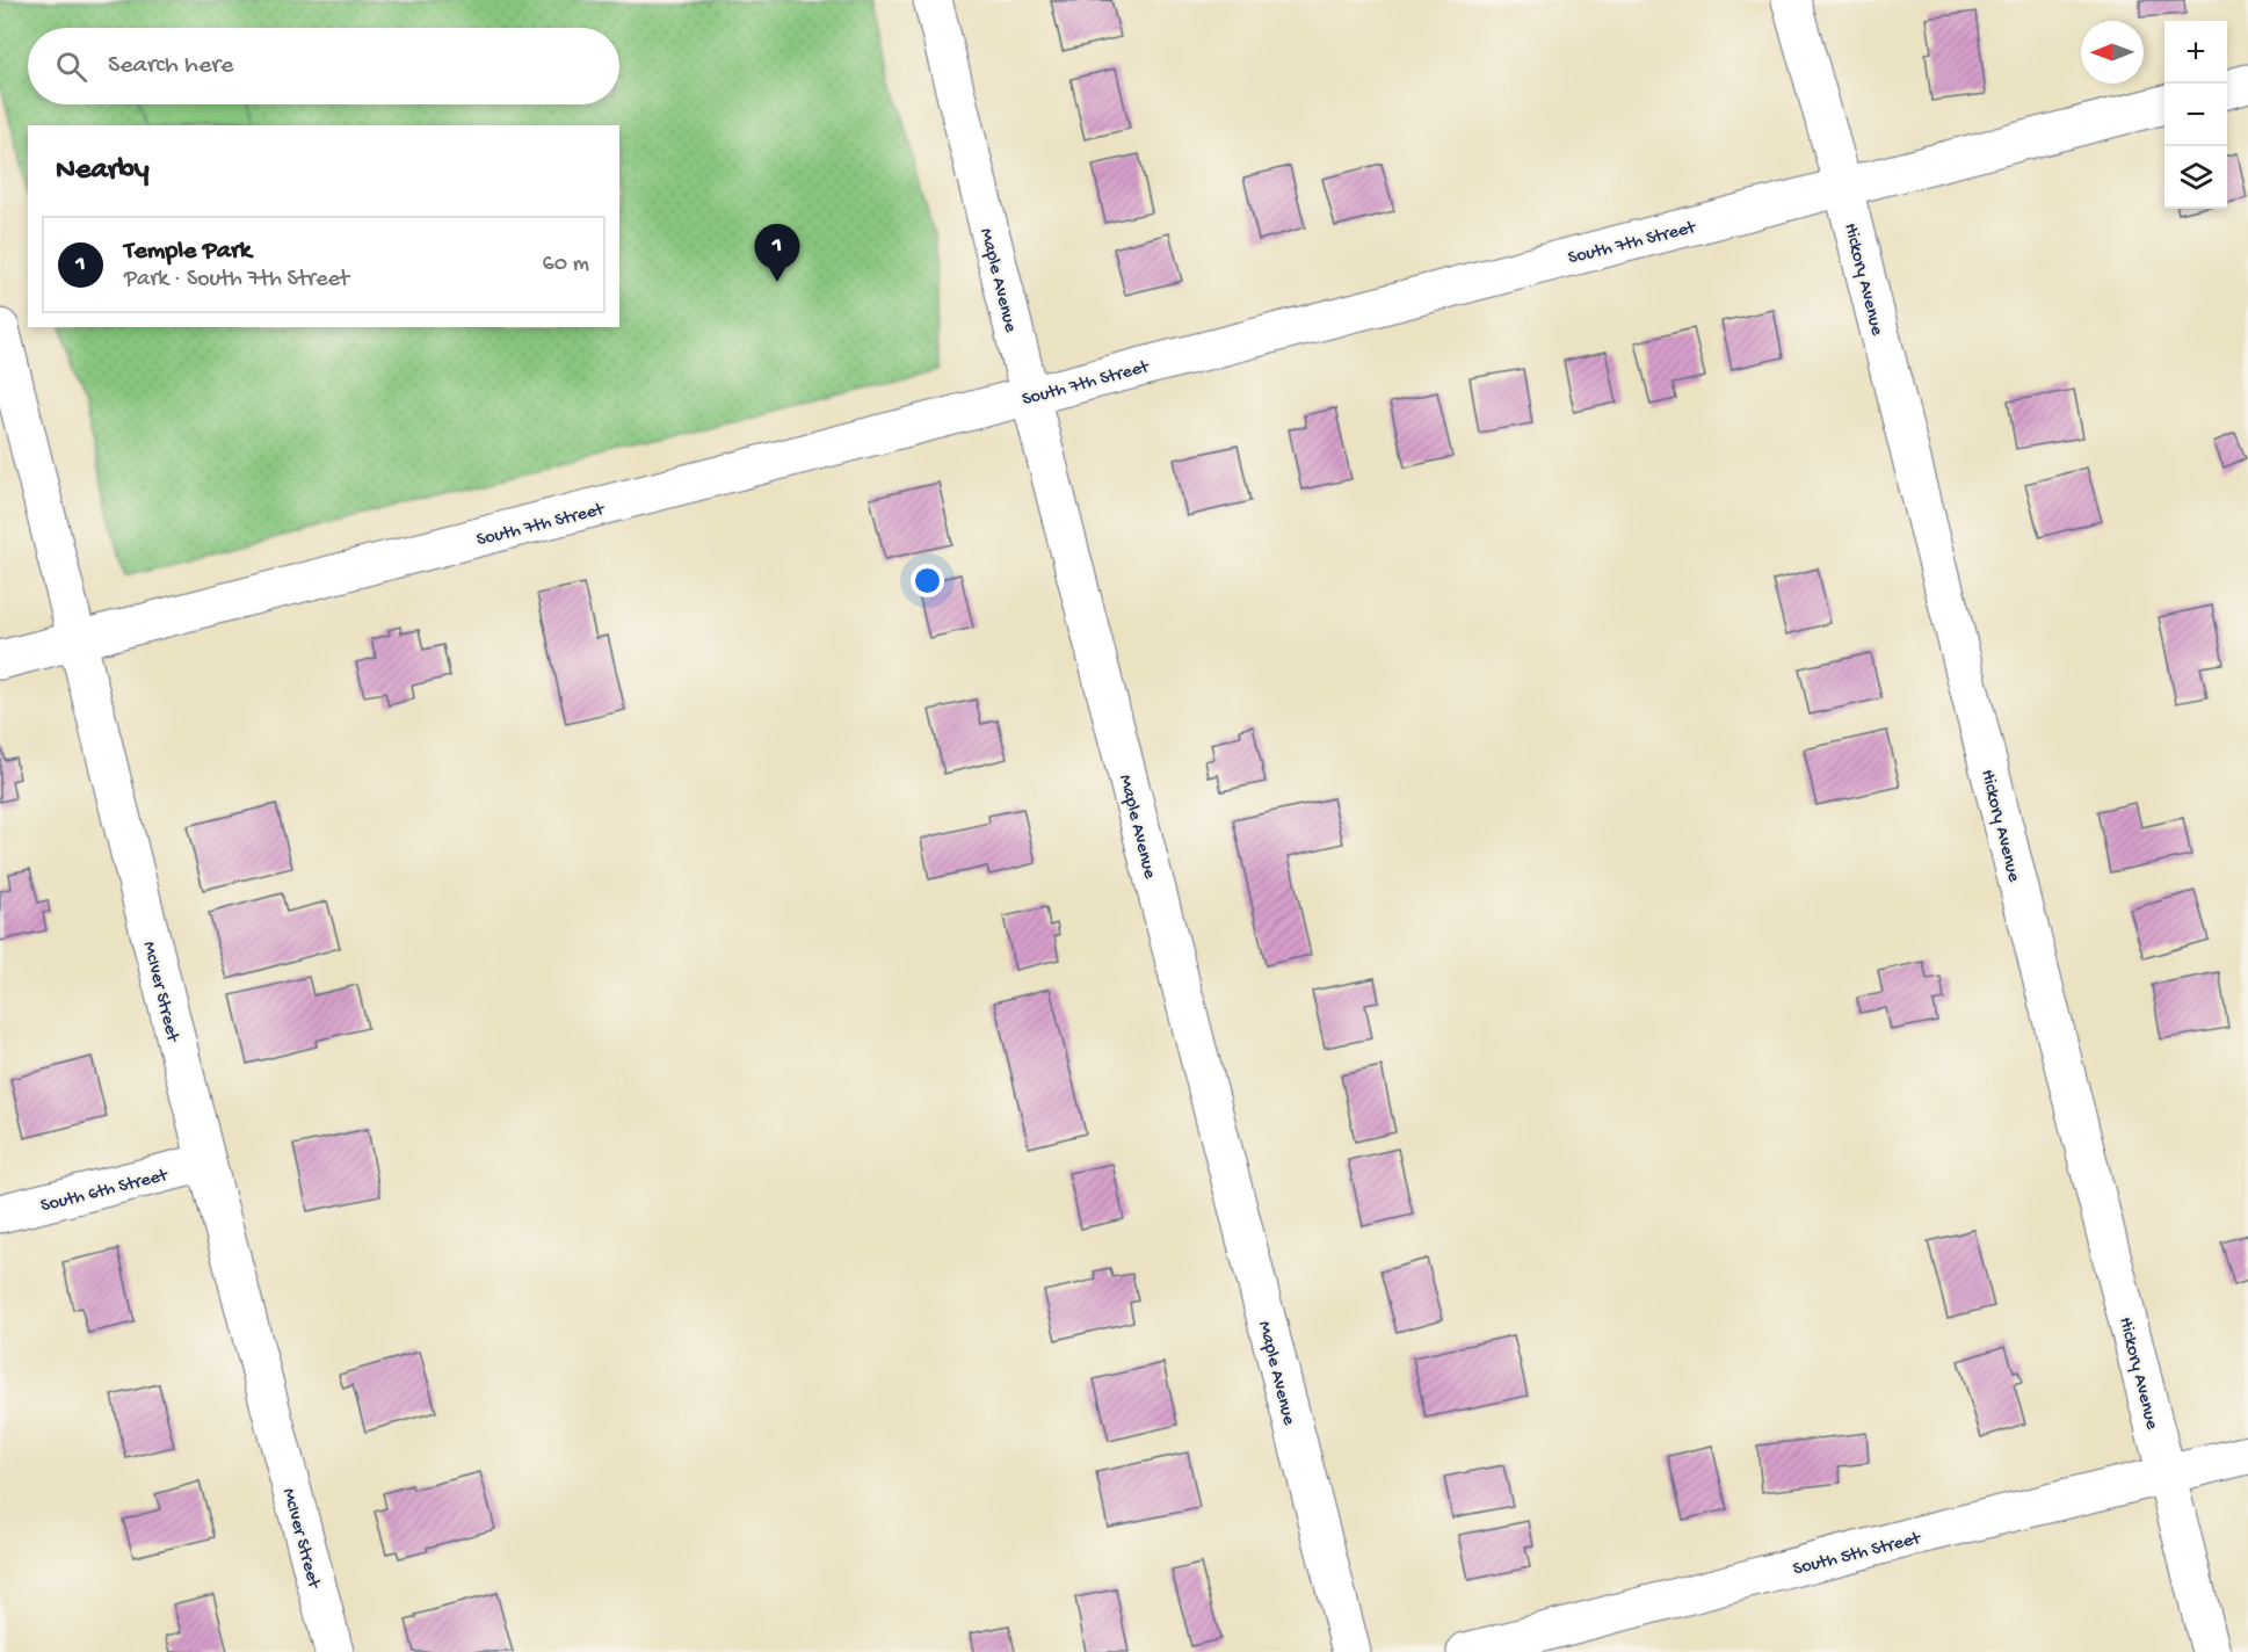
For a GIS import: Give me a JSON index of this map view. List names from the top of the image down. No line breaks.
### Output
{"streets":{"street":["South 7th Street","Hickory Avenue","Maple Avenue","McIver Street","South 6th Street","South 5th Street"]},"crossings":[["South 7th Street","Hickory Avenue"],["South 7th Street","Maple Avenue"],["South 7th Street","McIver Street"],["Hickory Avenue","South 5th Street"],["McIver Street","South 6th Street"]],"north":"left","page":{"map_buttons":["+","−"],"search":"Search here","heading":"Nearby","list":[{"mark":"1","name":"Temple Park","note":"Park · South 7th Street","value":"60 m"}],"pins":"1"}}
